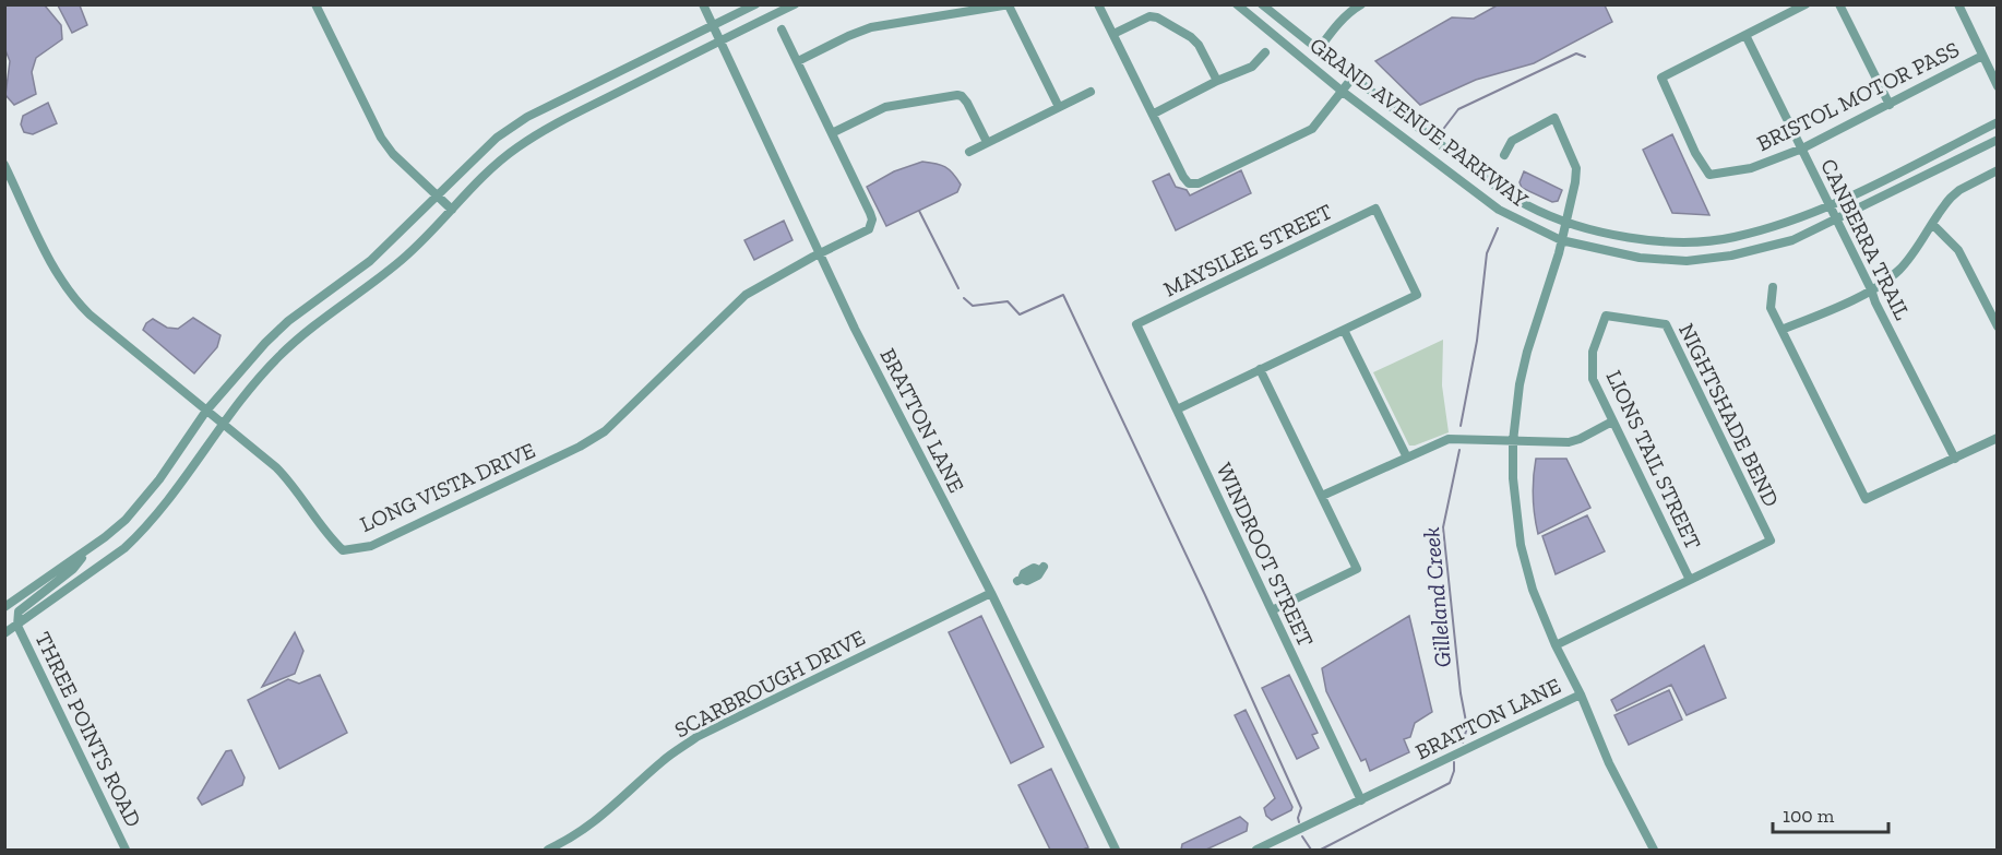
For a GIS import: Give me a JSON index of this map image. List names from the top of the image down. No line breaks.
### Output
{"streets":{"street":["BRISTOL MOTOR PASS","GRAND AVENUE PARKWAY","CANBERRA TRAIL","MAYSILEE STREET","NIGHTSHADE BEND","BRATTON LANE","LIONS TAIL STREET","LONG VISTA DRIVE","WINDROOT STREET","SCARBROUGH DRIVE","THREE POINTS ROAD"]},"crossings":[["BRISTOL MOTOR PASS","CANBERRA TRAIL"],["GRAND AVENUE PARKWAY","CANBERRA TRAIL"],["MAYSILEE STREET","WINDROOT STREET"],["NIGHTSHADE BEND","LIONS TAIL STREET"],["BRATTON LANE","LONG VISTA DRIVE"],["BRATTON LANE","WINDROOT STREET"],["BRATTON LANE","SCARBROUGH DRIVE"]],"water":["Gilleland Creek"],"scale_bar":"100 m"}
